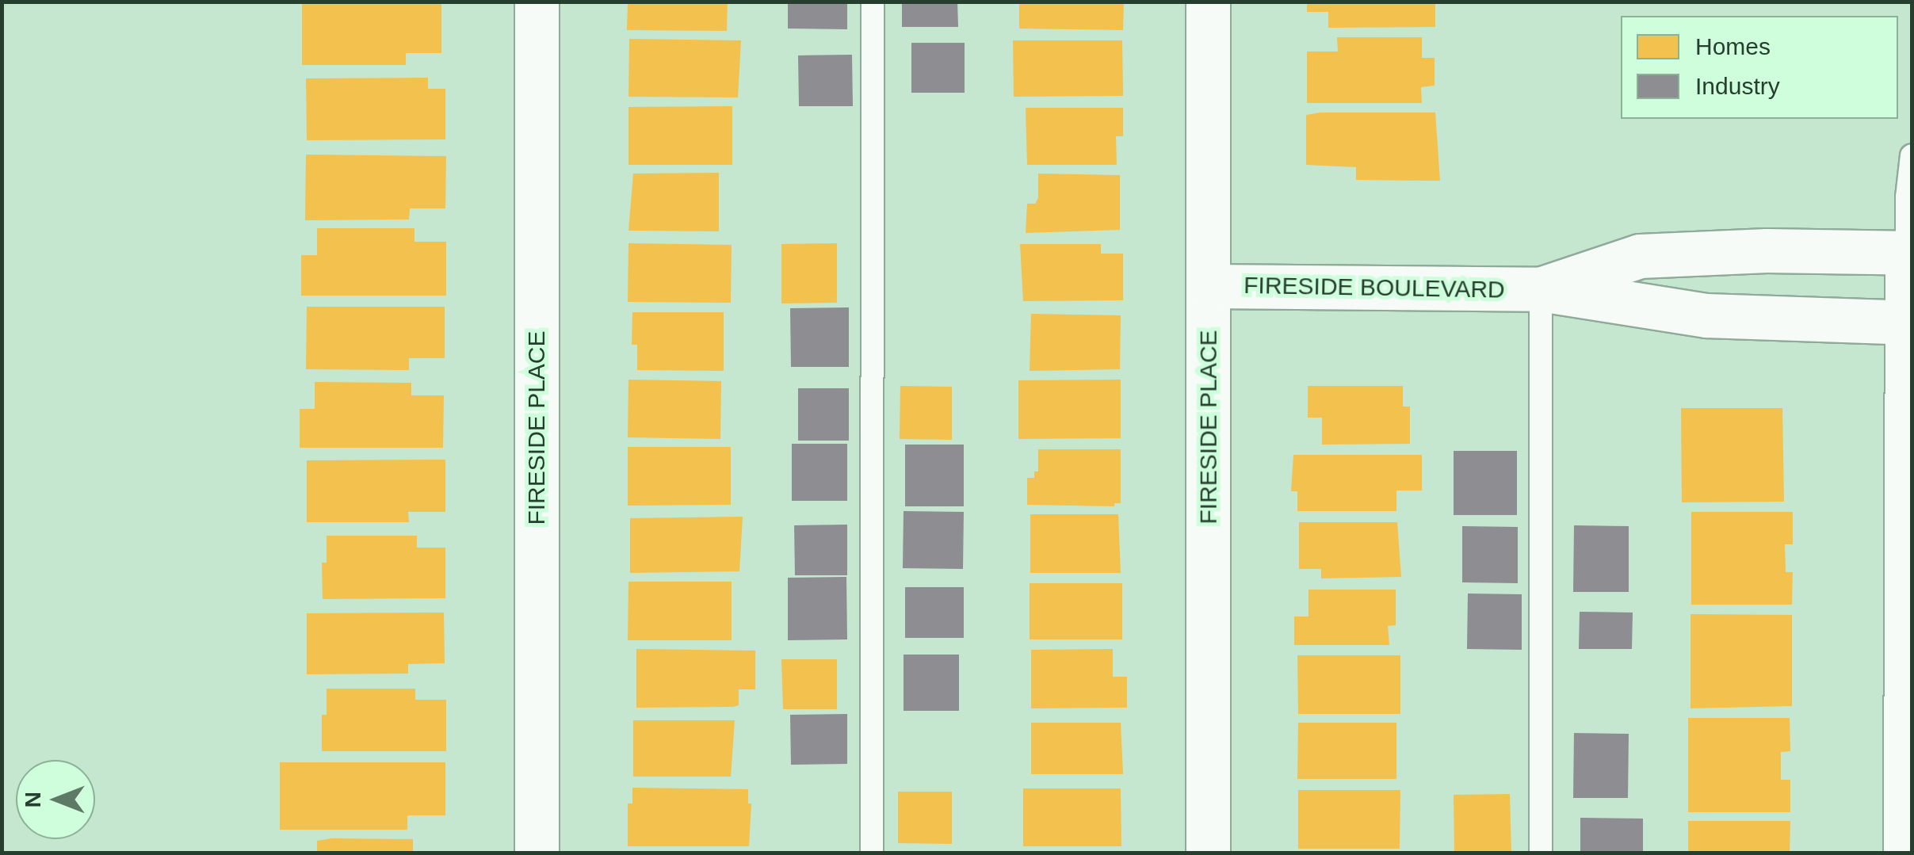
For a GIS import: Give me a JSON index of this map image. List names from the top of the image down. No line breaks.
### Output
{"streets":{"street":["FIRESIDE BOULEVARD","FIRESIDE PLACE"]},"crossings":[["FIRESIDE BOULEVARD","FIRESIDE PLACE"]],"legend":["Homes","Industry"],"north":"left"}
